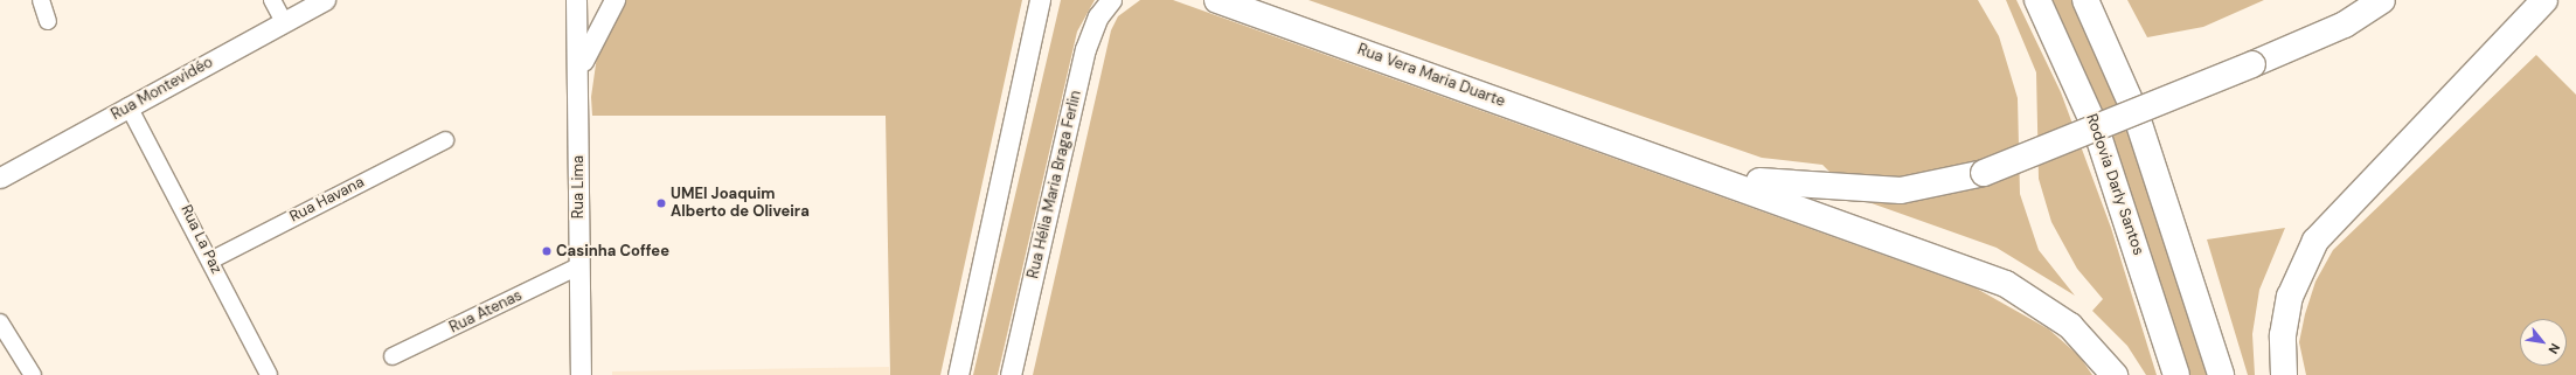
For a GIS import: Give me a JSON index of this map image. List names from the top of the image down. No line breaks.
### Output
{"streets":{"main road":["Rua Vera Maria Duarte","Rodovia Darly Santos"],"street":["Rua Montevidéo","Rua Hélia Maria Braga Ferlin","Rua Lima","Rua Havana","Rua La Paz","Rua Atenas"]},"crossings":[["Rua Montevidéo","Rua La Paz"],["Rua Lima","Rua Atenas"],["Rua Havana","Rua La Paz"]],"places":["UMEI Joaquim Alberto de Oliveira","Casinha Coffee"],"north":"bottom right"}
